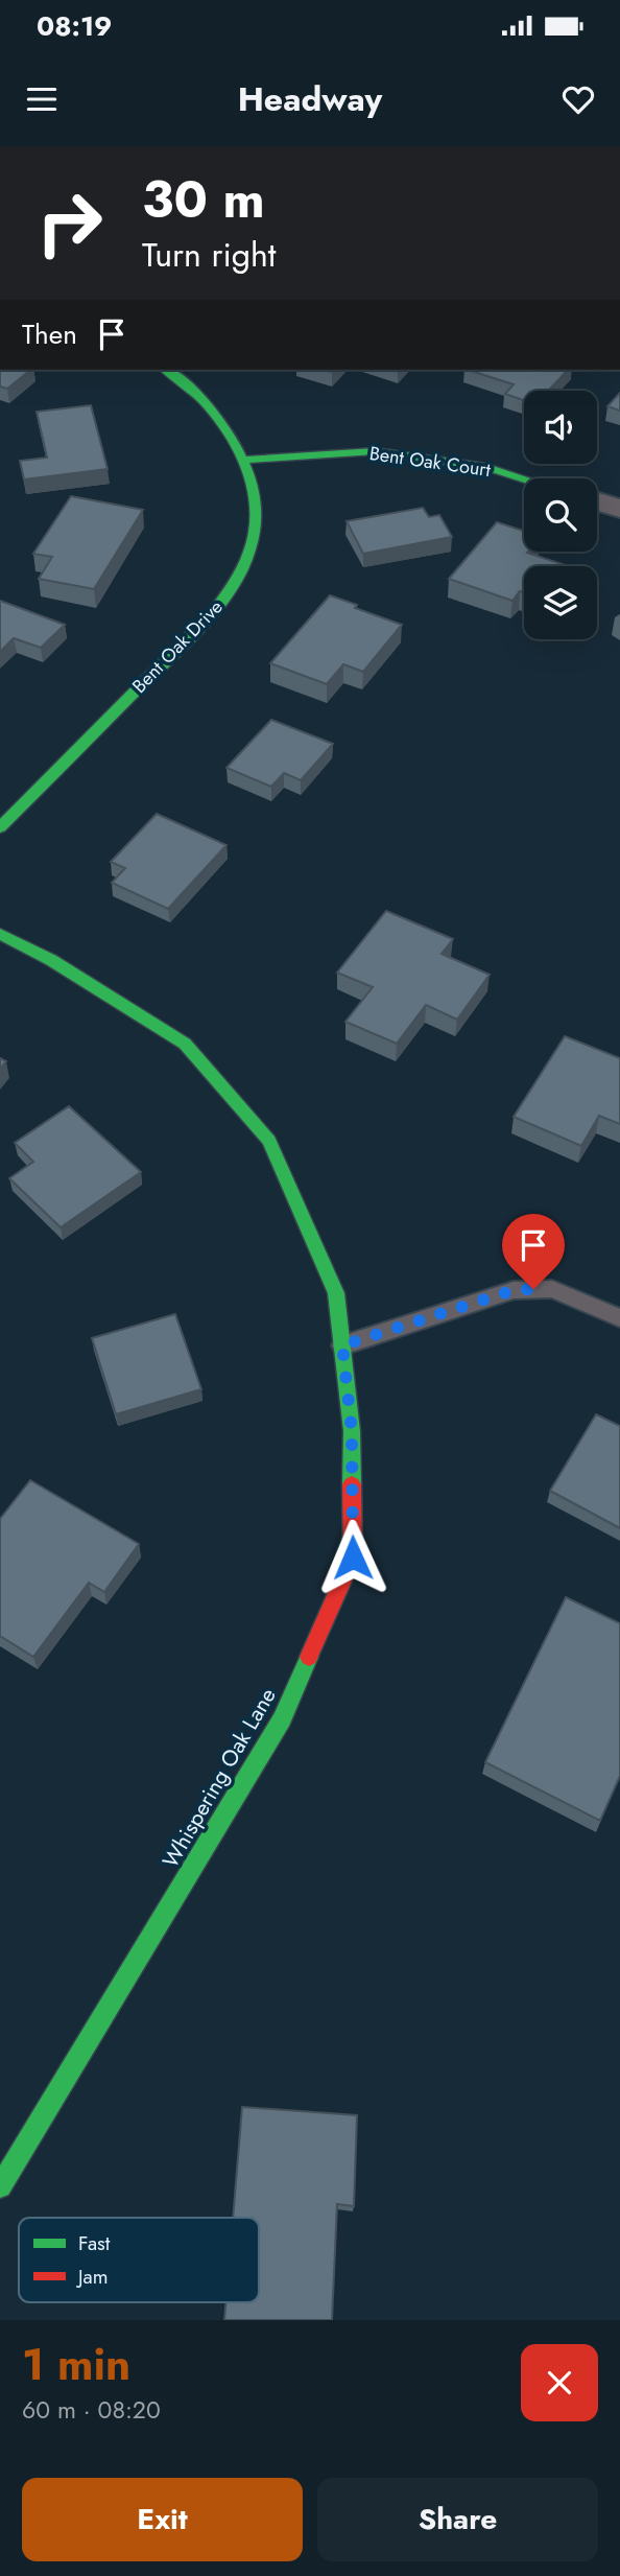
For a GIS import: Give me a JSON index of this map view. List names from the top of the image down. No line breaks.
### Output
{"streets":{"street":["Bent Oak Court","Bent Oak Drive","Whispering Oak Lane"]},"crossings":[["Bent Oak Court","Bent Oak Drive"]],"legend":["Fast","Jam"],"page":{"status":"08:19","header":"Headway","turn":["30 m","Turn right"],"then":"Then","heading":["1 min","60 m · 08:20"],"buttons":["Exit","Share"]}}
